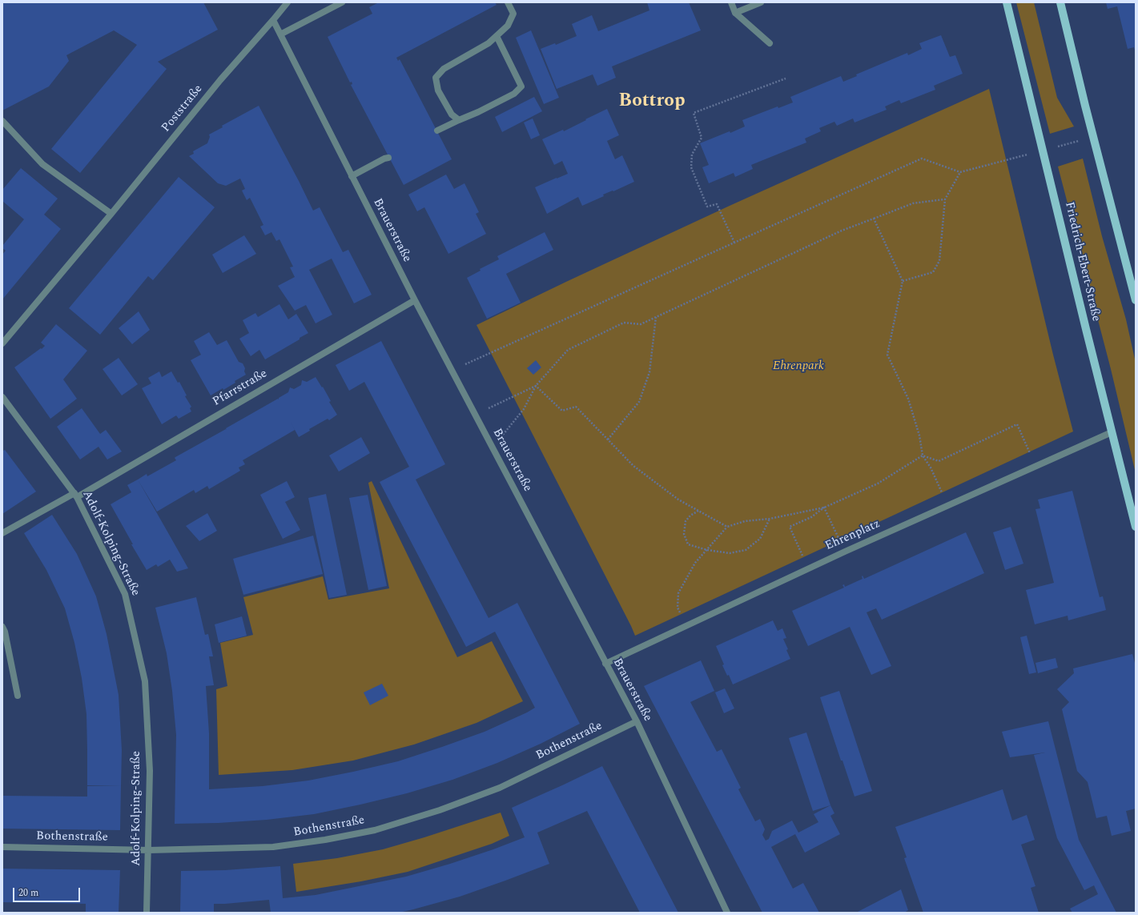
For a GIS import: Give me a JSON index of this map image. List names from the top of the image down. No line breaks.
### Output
{"streets":{"main road":["Friedrich-Ebert-Straße"],"street":["Poststraße","Brauerstraße","Pfarrstraße","Ehrenplatz","Adolf-Kolping-Straße","Bothenstraße"]},"crossings":[["Poststraße","Brauerstraße"],["Brauerstraße","Pfarrstraße"],["Brauerstraße","Ehrenplatz"],["Brauerstraße","Bothenstraße"],["Friedrich-Ebert-Straße","Ehrenplatz"],["Pfarrstraße","Adolf-Kolping-Straße"],["Adolf-Kolping-Straße","Bothenstraße"]],"districts":["Bottrop"],"parks":["Ehrenpark"],"scale_bar":"20 m"}
